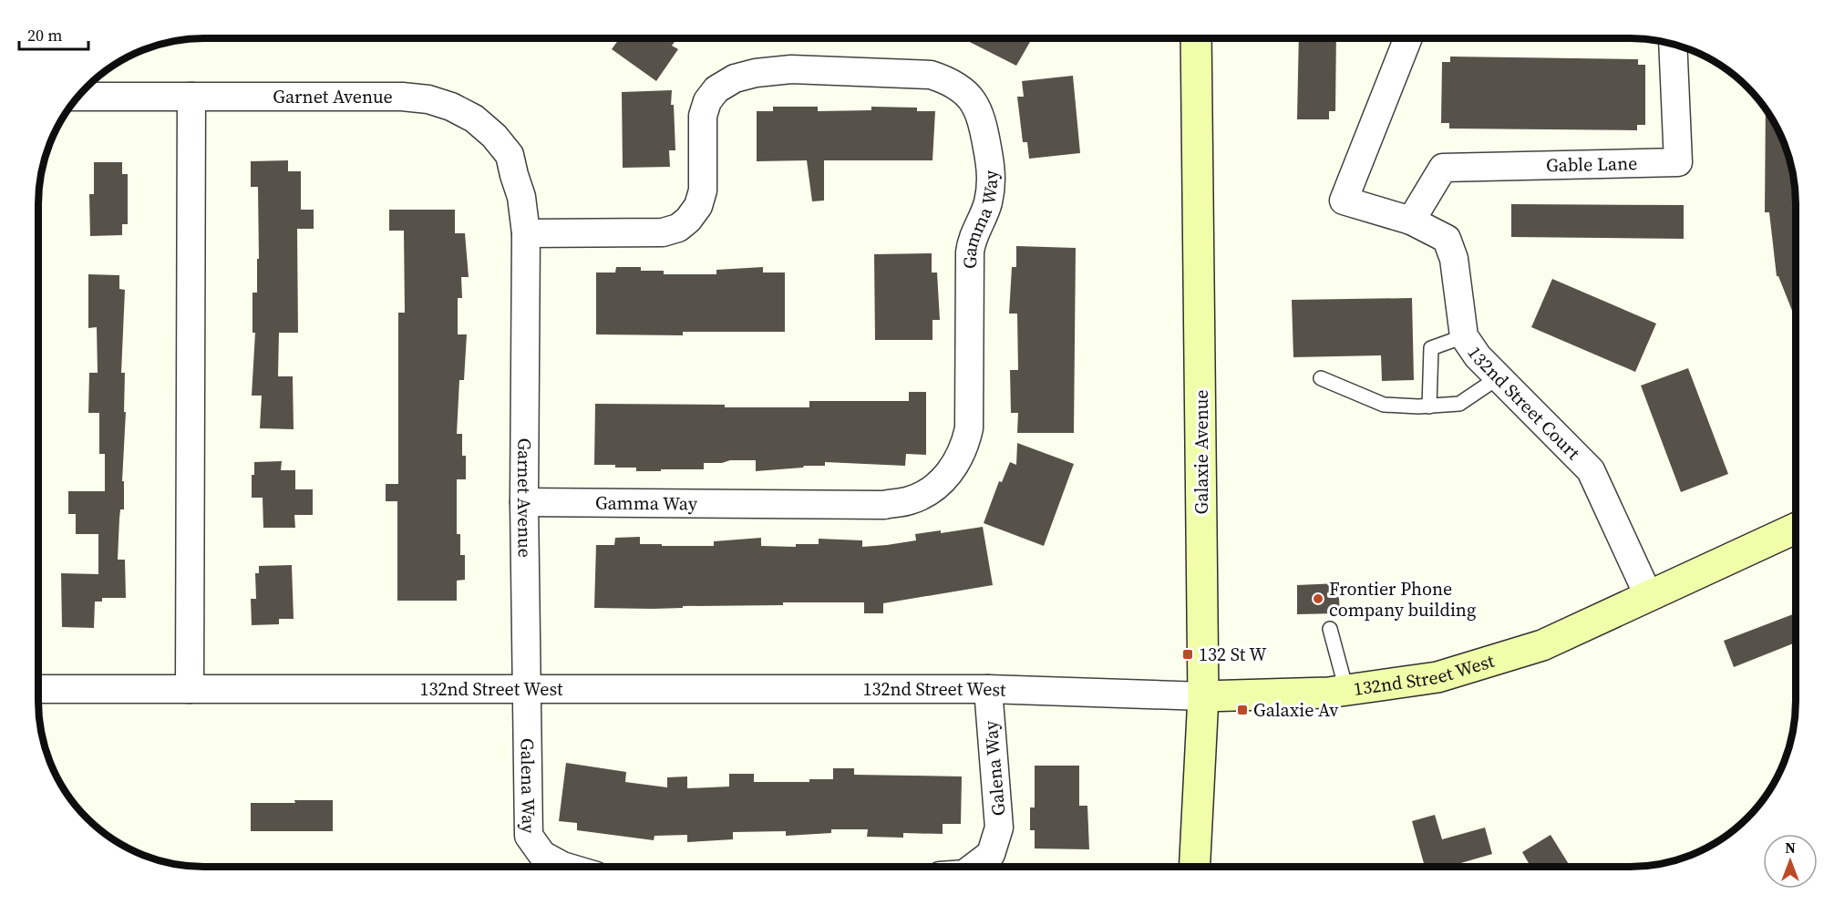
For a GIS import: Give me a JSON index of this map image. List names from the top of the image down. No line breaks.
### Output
{"streets":{"street":["Garnet Avenue","Gable Lane","Gamma Way","132nd Street Court","Galaxie Avenue","132nd Street West","Galena Way"]},"crossings":[["Garnet Avenue","Gamma Way"],["Garnet Avenue","132nd Street West"],["Garnet Avenue","Galena Way"],["Gable Lane","132nd Street Court"],["132nd Street Court","132nd Street West"],["Galaxie Avenue","132nd Street West"],["132nd Street West","Galena Way"]],"places":{"other":["Frontier Phone company building"],"transit":["132 St W","Galaxie Av"]},"scale_bar":"20 m","north":"top"}
